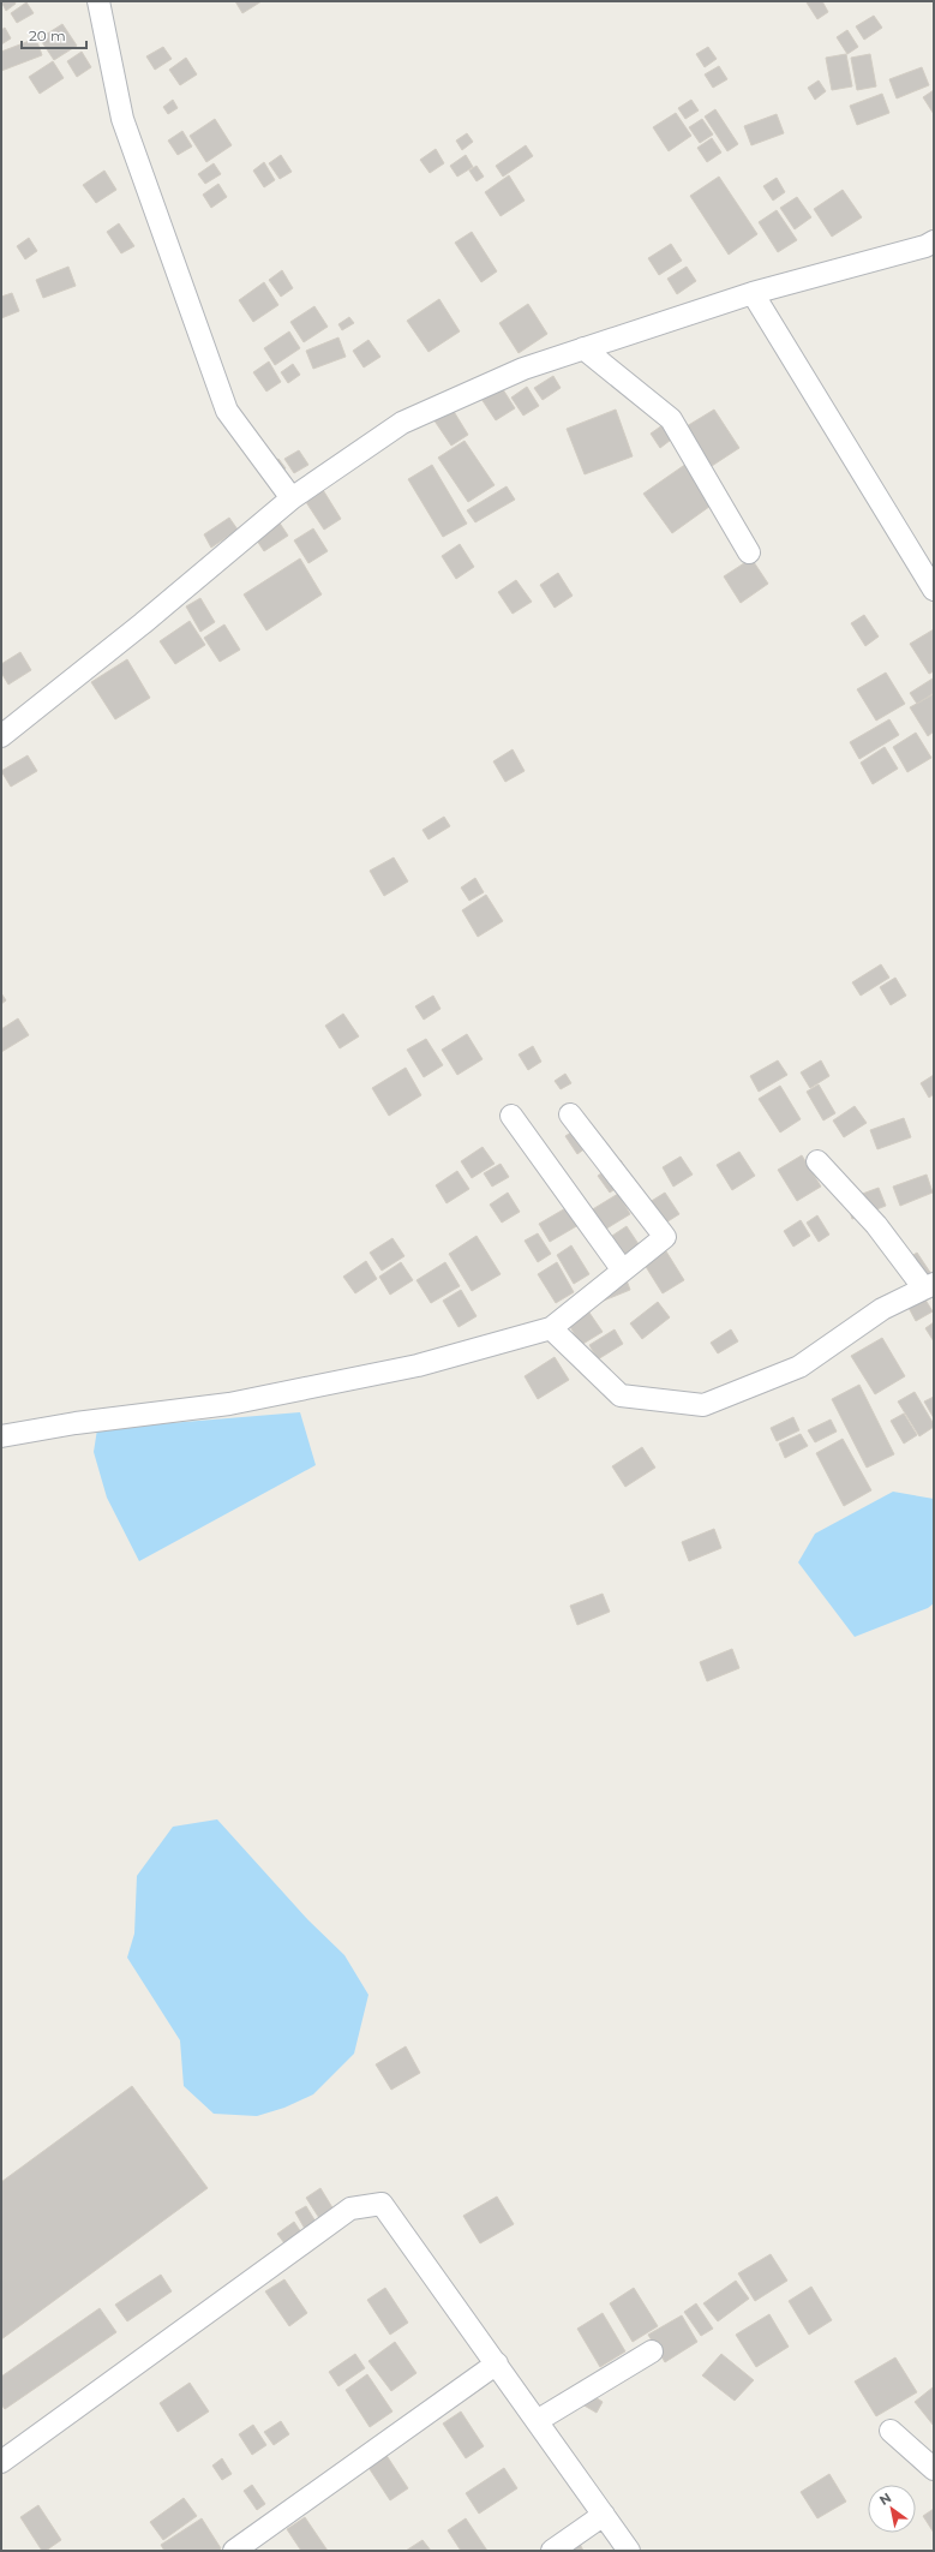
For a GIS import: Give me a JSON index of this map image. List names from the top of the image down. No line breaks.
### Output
{"scale_bar":"20 m","north":"top left"}
